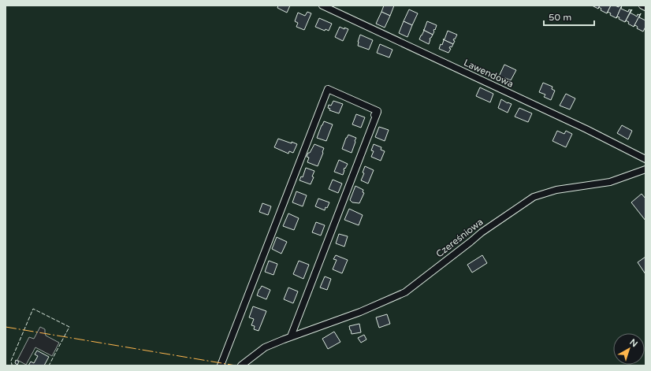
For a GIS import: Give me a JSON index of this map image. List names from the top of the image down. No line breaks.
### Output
{"streets":{"street":["Lawendowa","Czereśniowa"]},"scale_bar":"50 m","north":"top right"}
